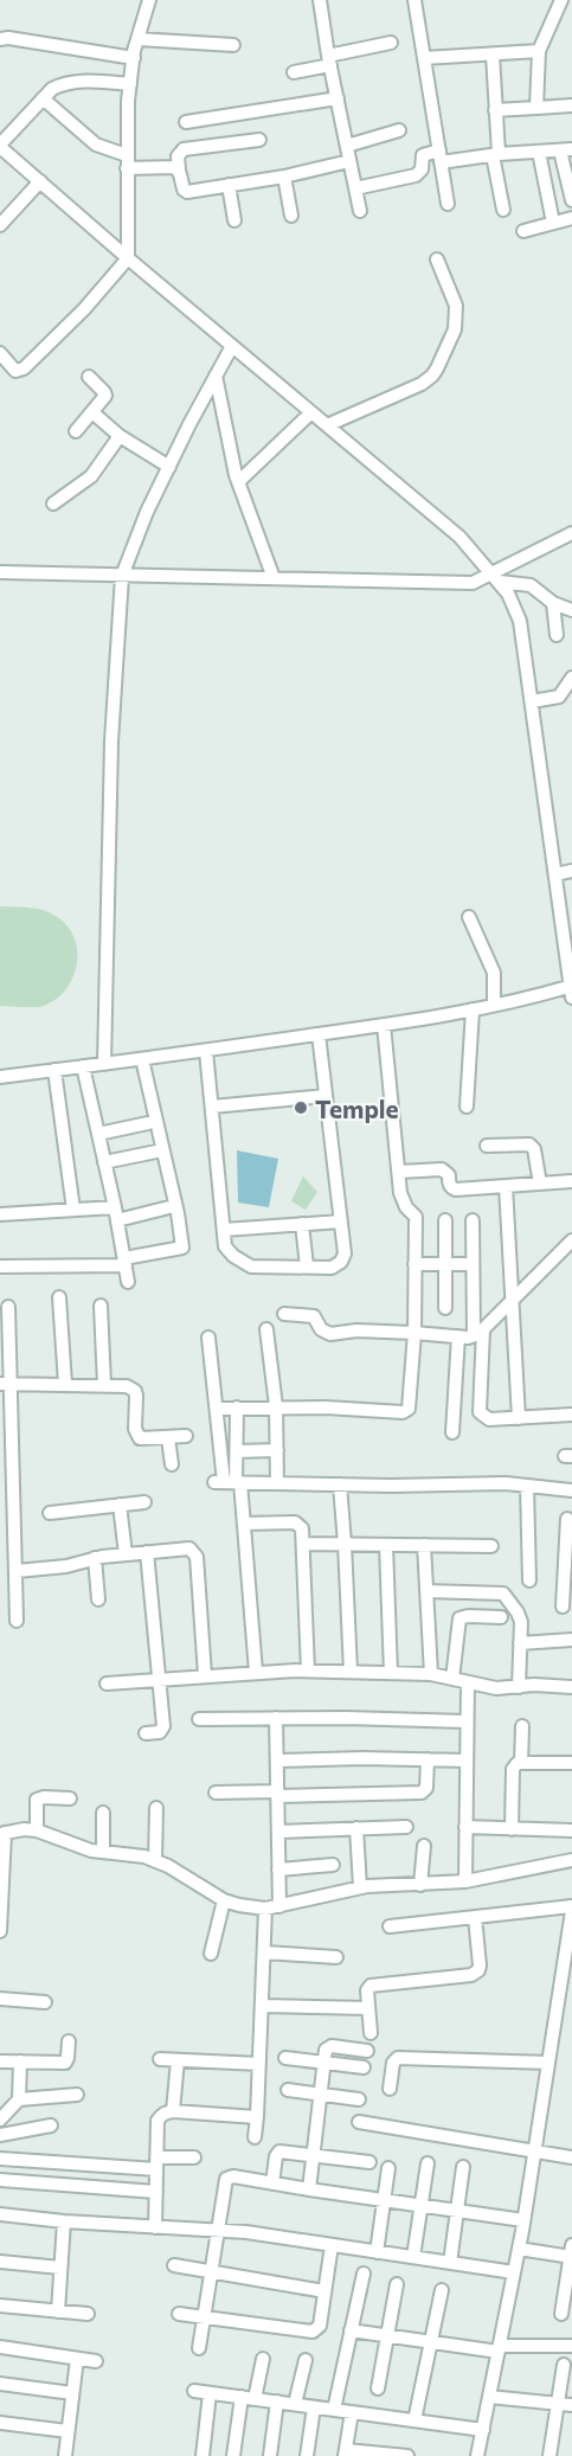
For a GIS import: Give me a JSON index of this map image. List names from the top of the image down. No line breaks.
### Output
{"places":["Temple"]}
